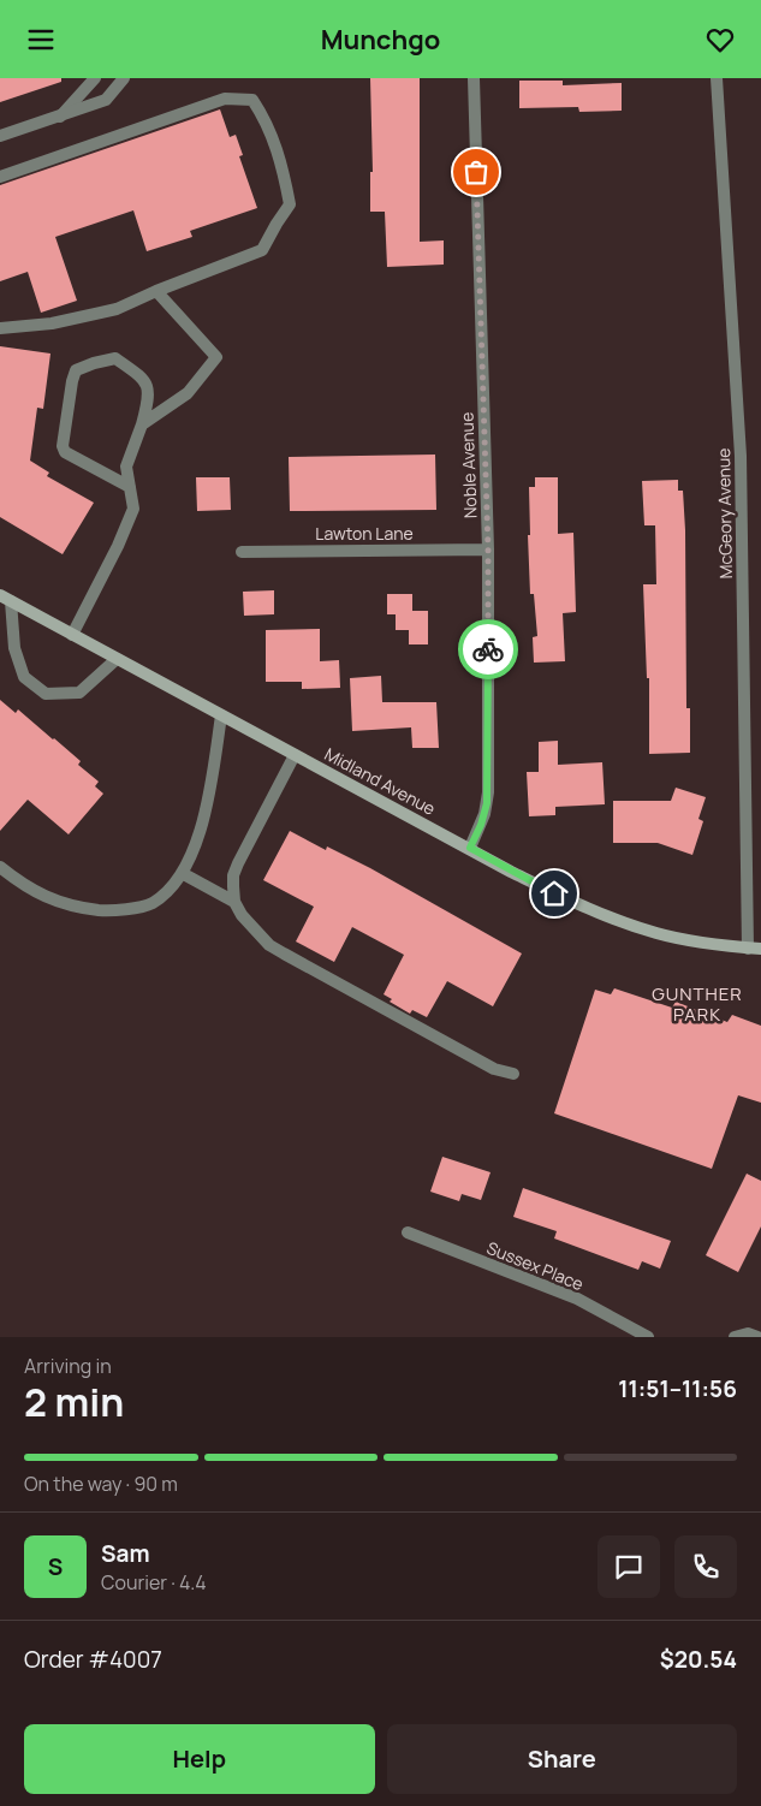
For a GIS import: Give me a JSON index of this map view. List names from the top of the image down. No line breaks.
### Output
{"streets":{"street":["Noble Avenue","McGeory Avenue","Lawton Lane","Midland Avenue","Sussex Place"]},"crossings":[["Noble Avenue","Lawton Lane"],["Noble Avenue","Midland Avenue"],["McGeory Avenue","Midland Avenue"]],"districts":["GUNTHER PARK"],"page":{"header":"Munchgo","heading":["2 min","Arriving in","11:51–11:56"],"panel":["Sam","Courier · 4.4","Order #4007","$20.54"],"bar":"On the way · 90 m","round":"S","buttons":["Help","Share"]}}
